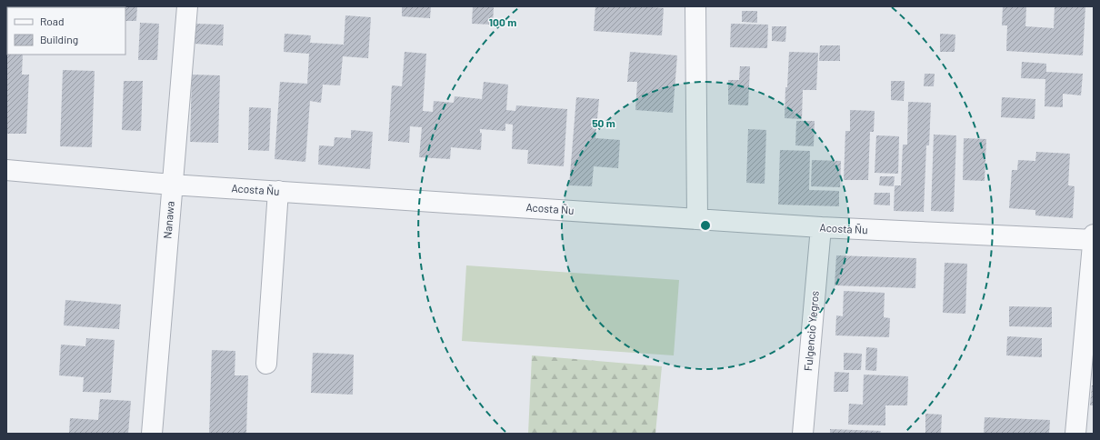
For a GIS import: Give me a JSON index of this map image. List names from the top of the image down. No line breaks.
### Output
{"streets":{"street":["Acosta Ñu","Nanawa","Fulgencio Yegros"]},"crossings":[["Acosta Ñu","Nanawa"],["Acosta Ñu","Fulgencio Yegros"]],"legend":["Road","Building"],"rings":["100 m","50 m"]}
